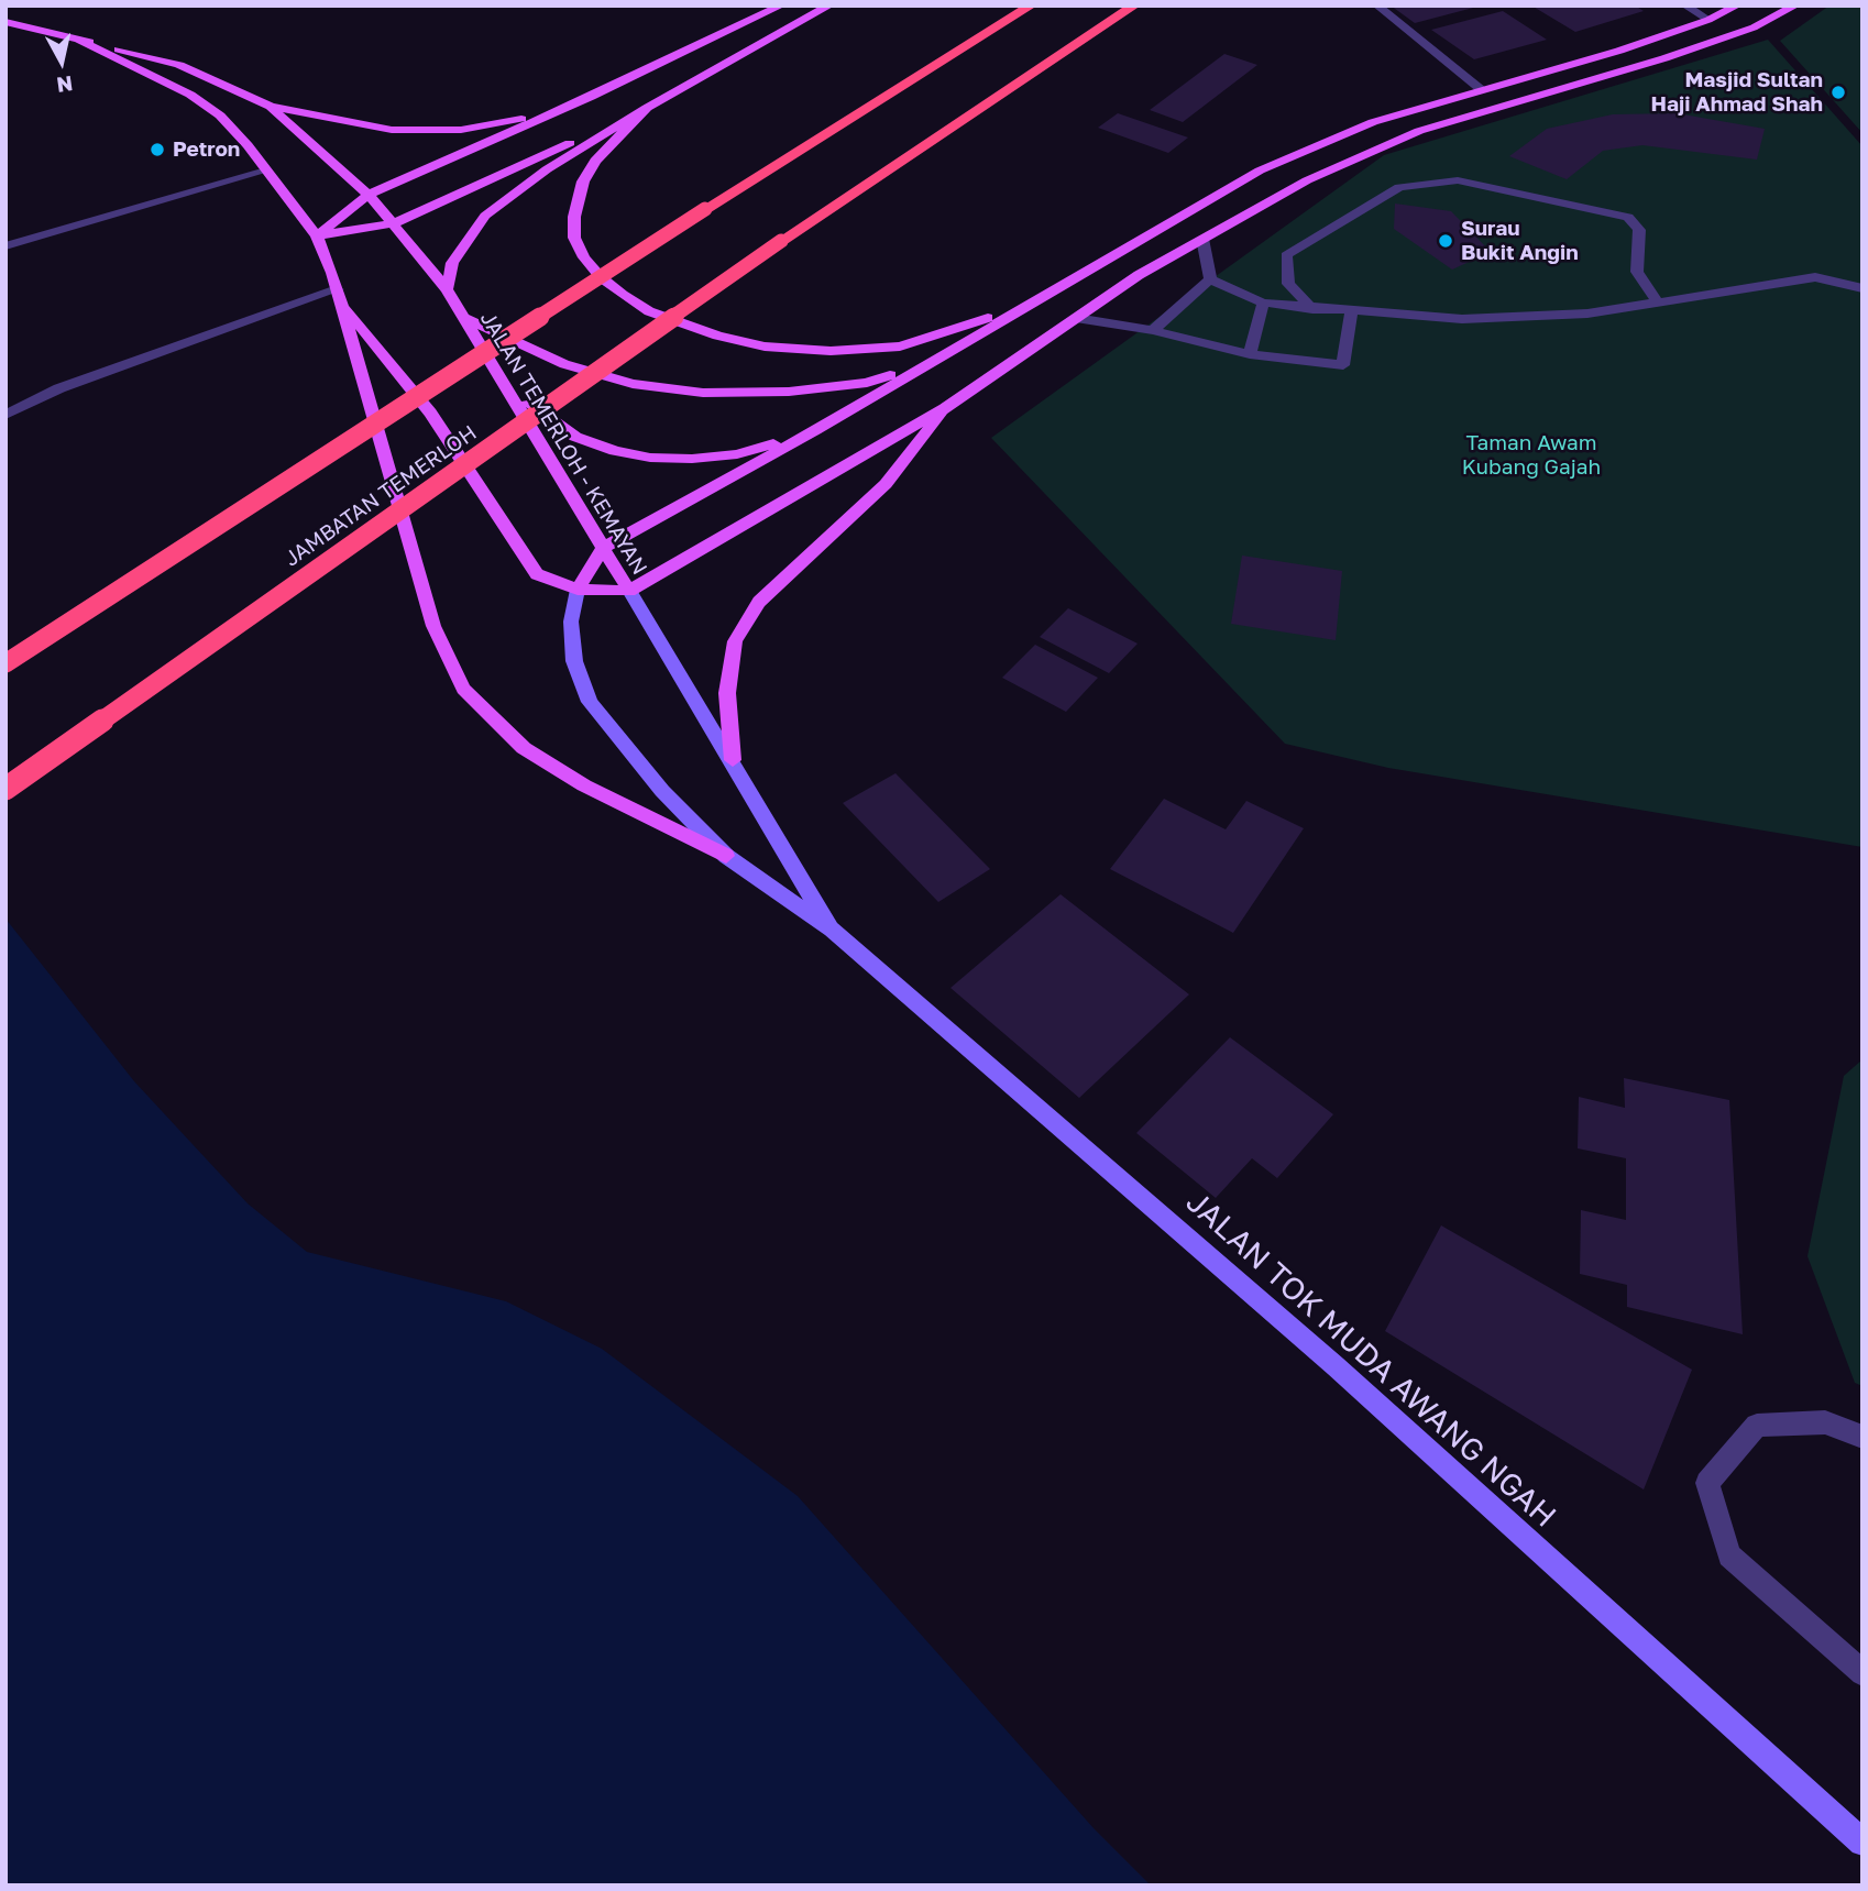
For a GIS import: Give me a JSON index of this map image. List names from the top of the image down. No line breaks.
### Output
{"streets":{"highway":["JAMBATAN TEMERLOH"],"main road":["JALAN TEMERLOH - KEMAYAN","JALAN TOK MUDA AWANG NGAH"]},"crossings":[["JALAN TEMERLOH - KEMAYAN","JALAN TOK MUDA AWANG NGAH"]],"parks":["Taman Awam Kubang Gajah"],"places":["Masjid Sultan Haji Ahmad Shah","Petron","Surau Bukit Angin"],"north":"bottom"}
